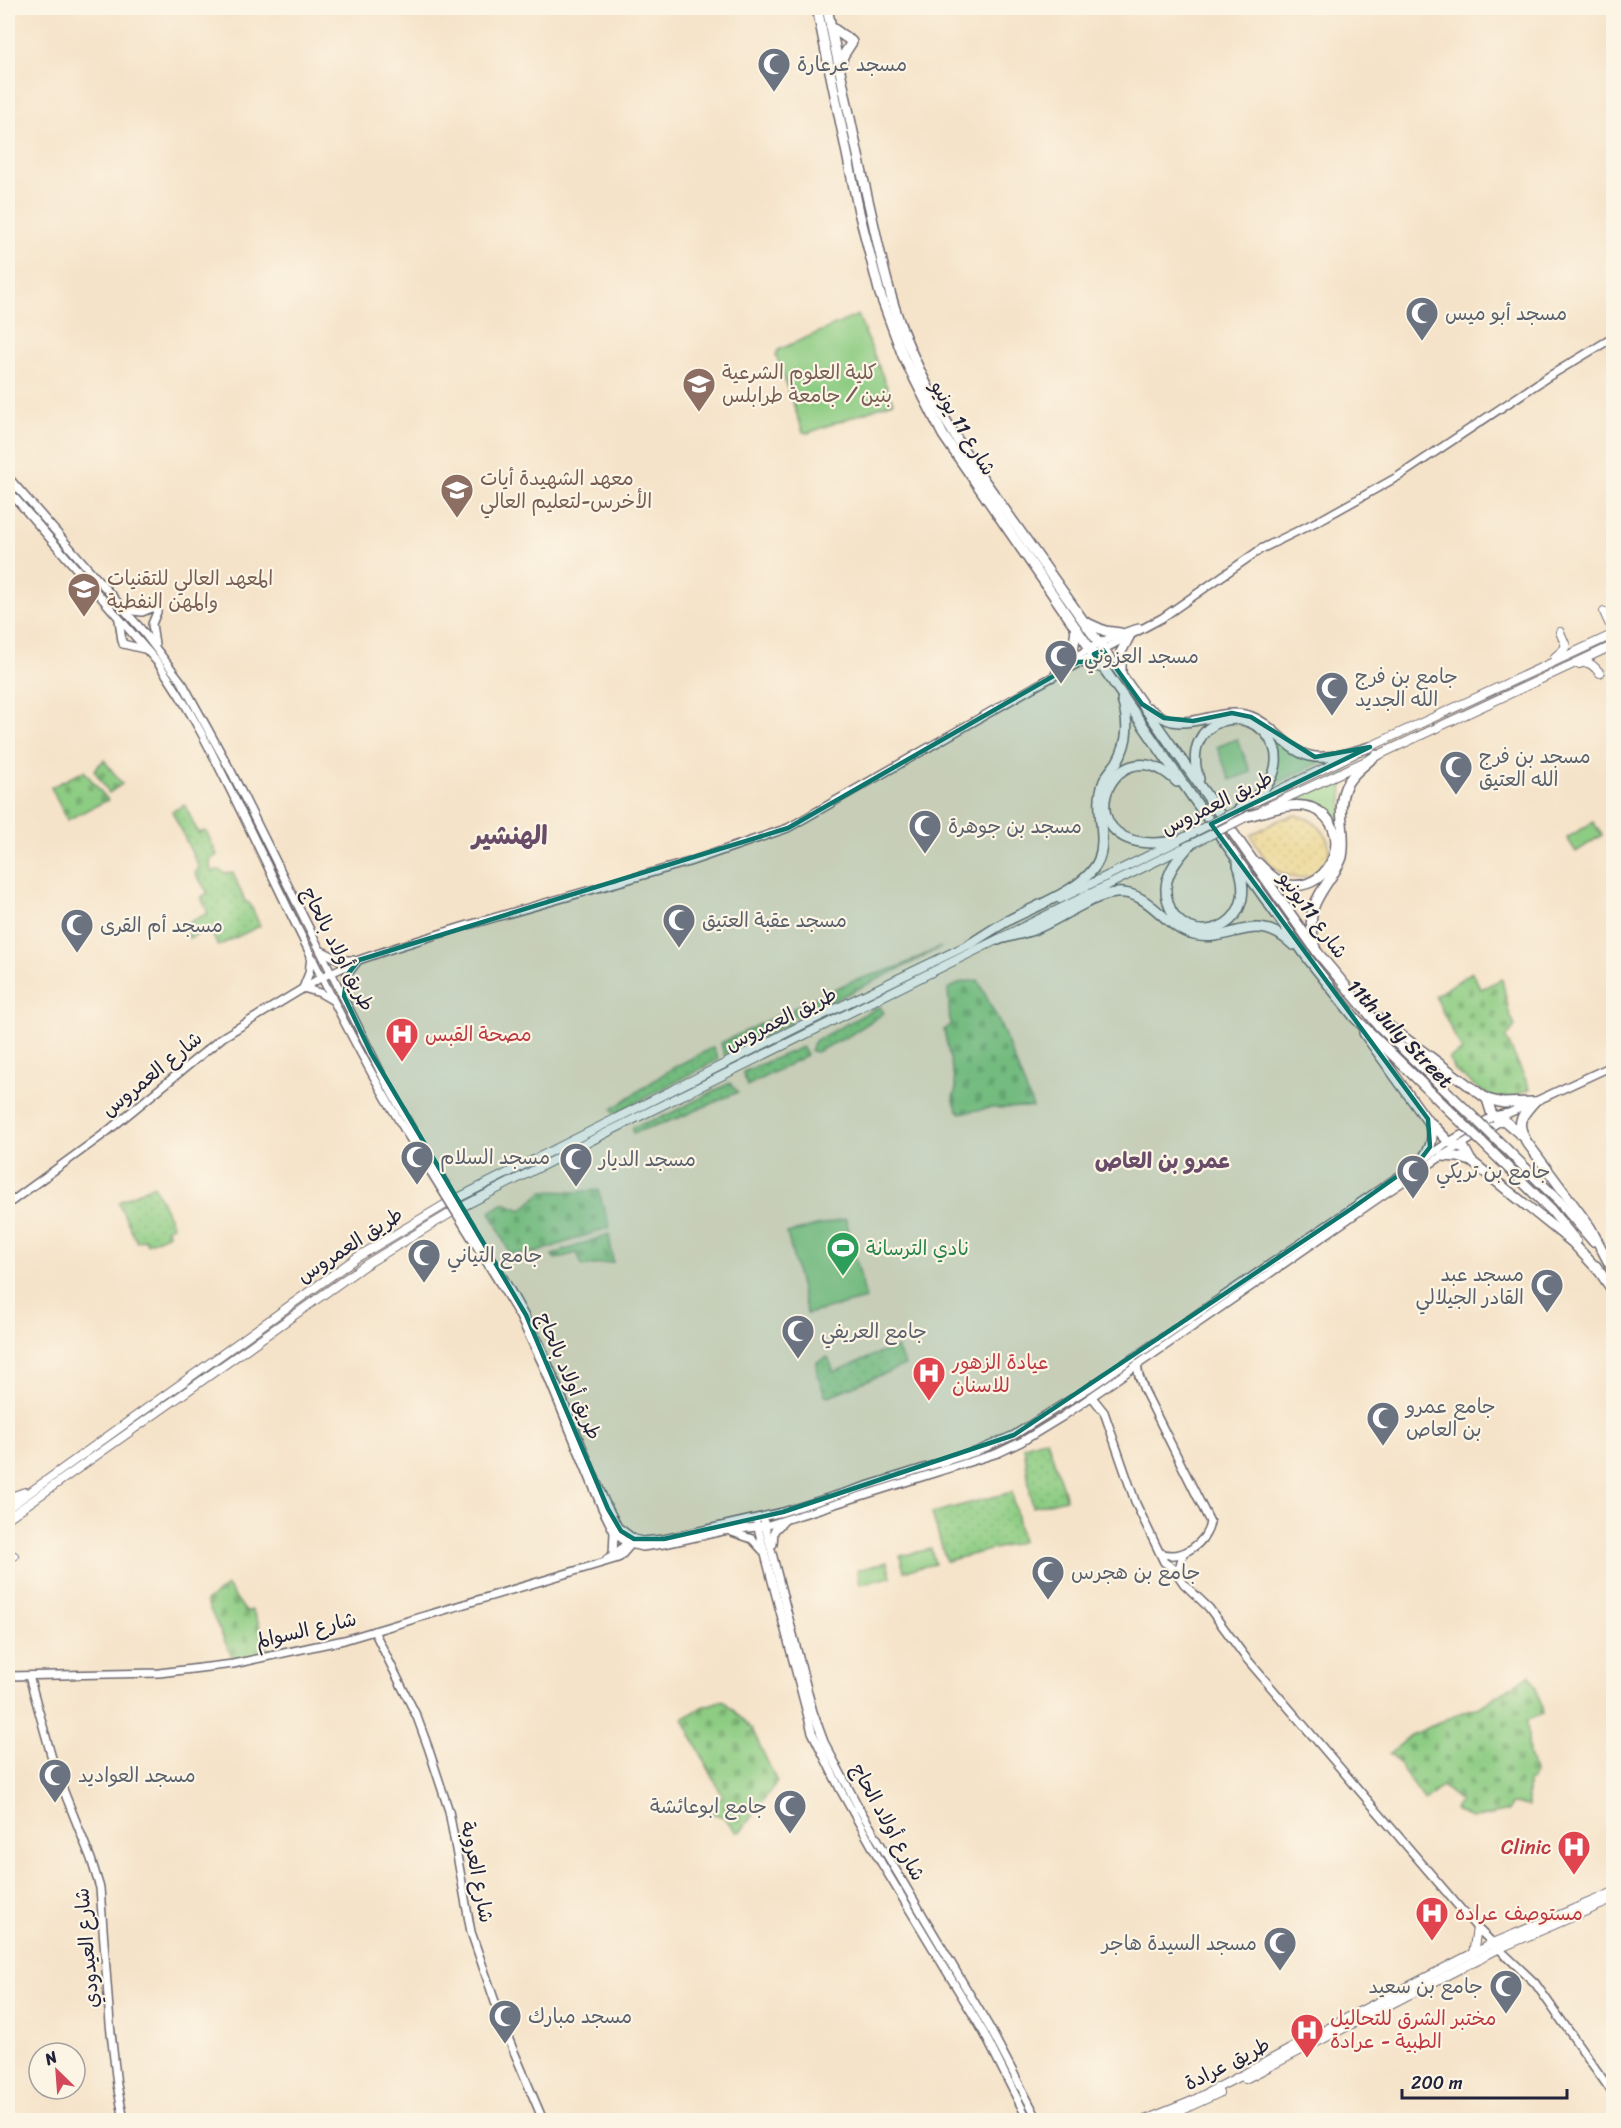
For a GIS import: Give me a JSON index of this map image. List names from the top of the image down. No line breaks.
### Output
{"streets":{"highway":["شارع 11 يونيو","شارع 11يونيو","11th July Street"],"main road":["طريق العمروس","طريق أولاد بالحاج","شارع العمروس","شارع السوالم","شارع أولاد الحاج","شارع العروبة","شارع العيدودي","طريق عرادة"]},"crossings":[["شارع 11 يونيو","شارع 11يونيو"],["شارع 11 يونيو","11th July Street"],["شارع 11 يونيو","شارع العمروس"],["شارع 11يونيو","11th July Street"],["طريق أولاد بالحاج","شارع العمروس"],["شارع السوالم","شارع العروبة"],["شارع السوالم","شارع العيدودي"]],"districts":["الهنشير","عمرو بن العاص"],"places":{"mosque":["مسجد عرعارة","مسجد أبو ميس","مسجد العزوني","جامع بن فرج الله الجديد","مسجد بن فرج الله العتيق","مسجد بن جوهرة","مسجد عقبة العتيق","مسجد أم القرى","مسجد السلام","مسجد الديار","جامع بن تريكي","جامع التياني","مسجد عبد القادر الجيلالي","جامع العريفي","جامع عمرو بن العاص","جامع بن هجرس","مسجد العواديد","جامع ابوعائشة","مسجد السيدة هاجر","جامع بن سعيد","مسجد مبارك"],"school or university":["كلية العلوم الشرعية بنين / جامعة طرابلس","معهد الشهيدة أيات الأخرس-لتعليم العالي","المعهد العالي للتقنيات والمهن النفطية"],"hospital":["مصحة القبس","عيادة الزهور للاسنان","Clinic","مستوصف عراده","مختبر الشرق للتحاليل الطبية - عرادة"],"sports":["نادي الترسانة"]},"scale_bar":"200 m","north":"top left"}
